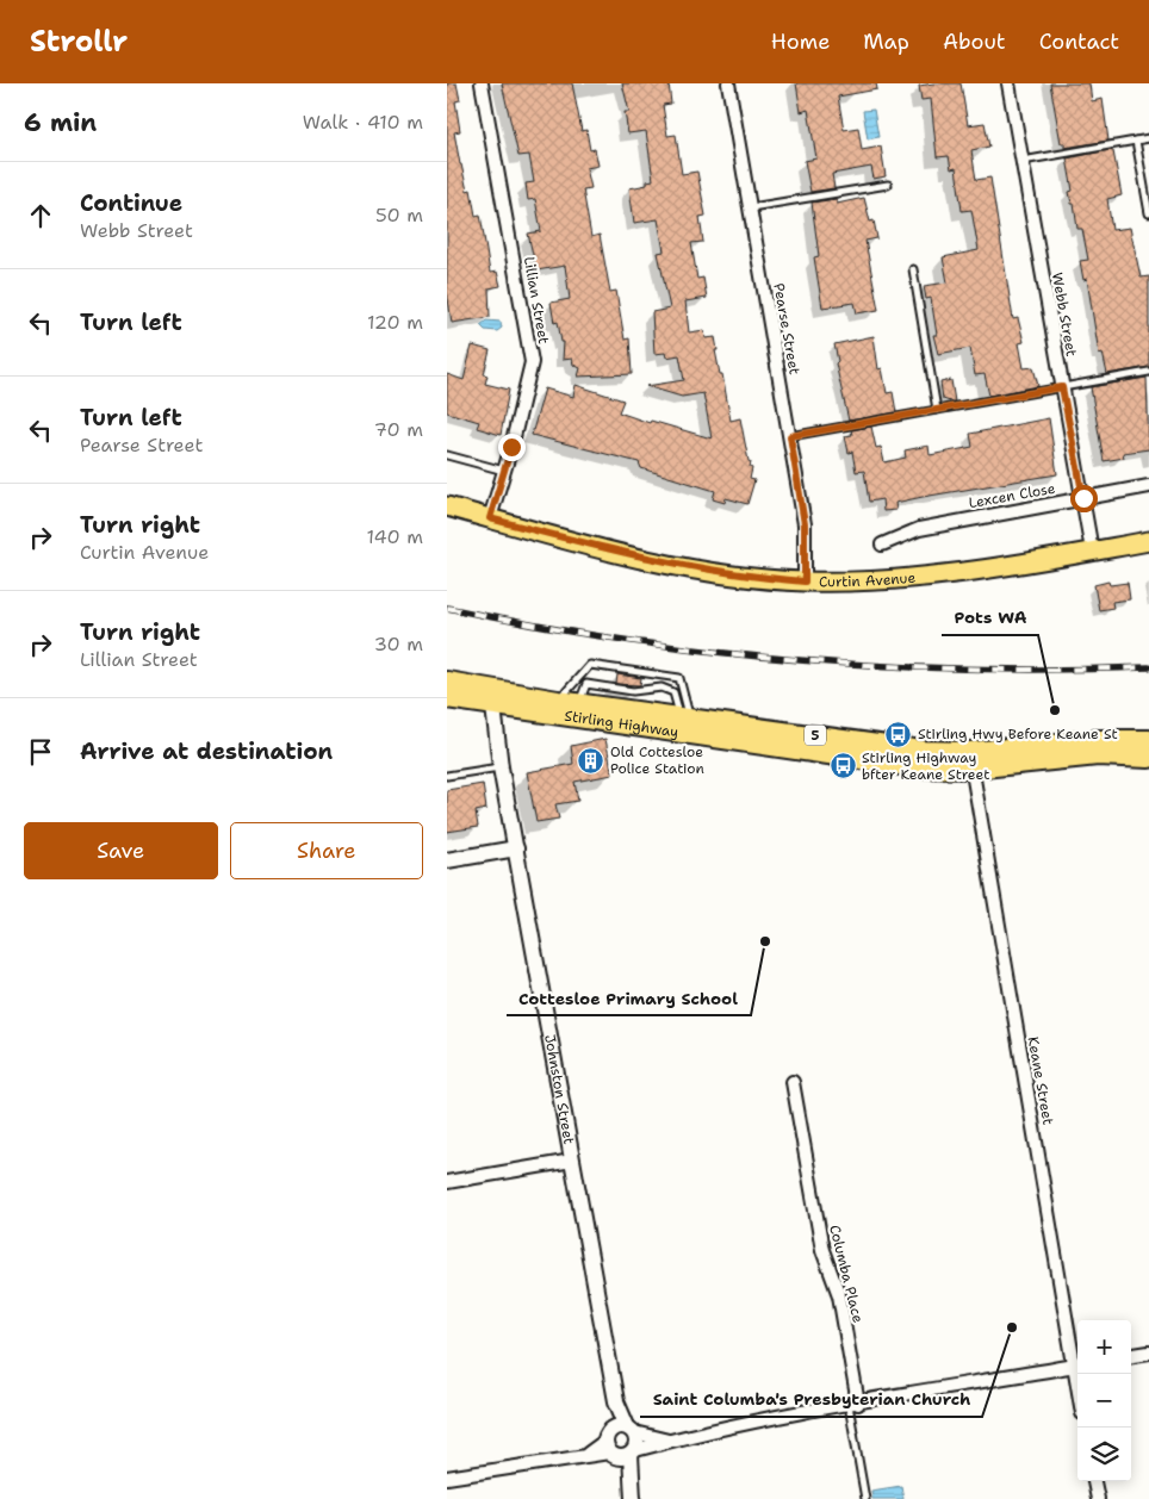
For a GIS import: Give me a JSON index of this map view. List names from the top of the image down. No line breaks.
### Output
{"streets":{"highway":["Stirling Highway","5"],"main road":["Curtin Avenue"],"street":["Lillian Street","Webb Street","Pearse Street","Lexcen Close","Keane Street","Johnston Street","Columba Place"]},"crossings":[["Lillian Street","Curtin Avenue"],["Webb Street","Lexcen Close"],["Webb Street","Curtin Avenue"],["Pearse Street","Curtin Avenue"],["Stirling Highway","Keane Street"],["Stirling Highway","Johnston Street"]],"places":{"other":["Pots WA","Cottesloe Primary School","Saint Columba's Presbyterian Church"],"bus stop":["Stirling Hwy Before Keane St","Stirling Highway bfter Keane Street"],"building":["Old Cottesloe Police Station"]},"page":{"header":"Strollr","nav":["Home","Map","About","Contact"],"heading":["6 min","Walk · 410 m"],"list":[["Continue","Webb Street","50 m"],["Turn left","120 m"],["Turn left","Pearse Street","70 m"],["Turn right","Curtin Avenue","140 m"],["Turn right","Lillian Street","30 m"],"Arrive at destination"],"buttons":["Save","Share"],"map_buttons":["+","−"]}}
